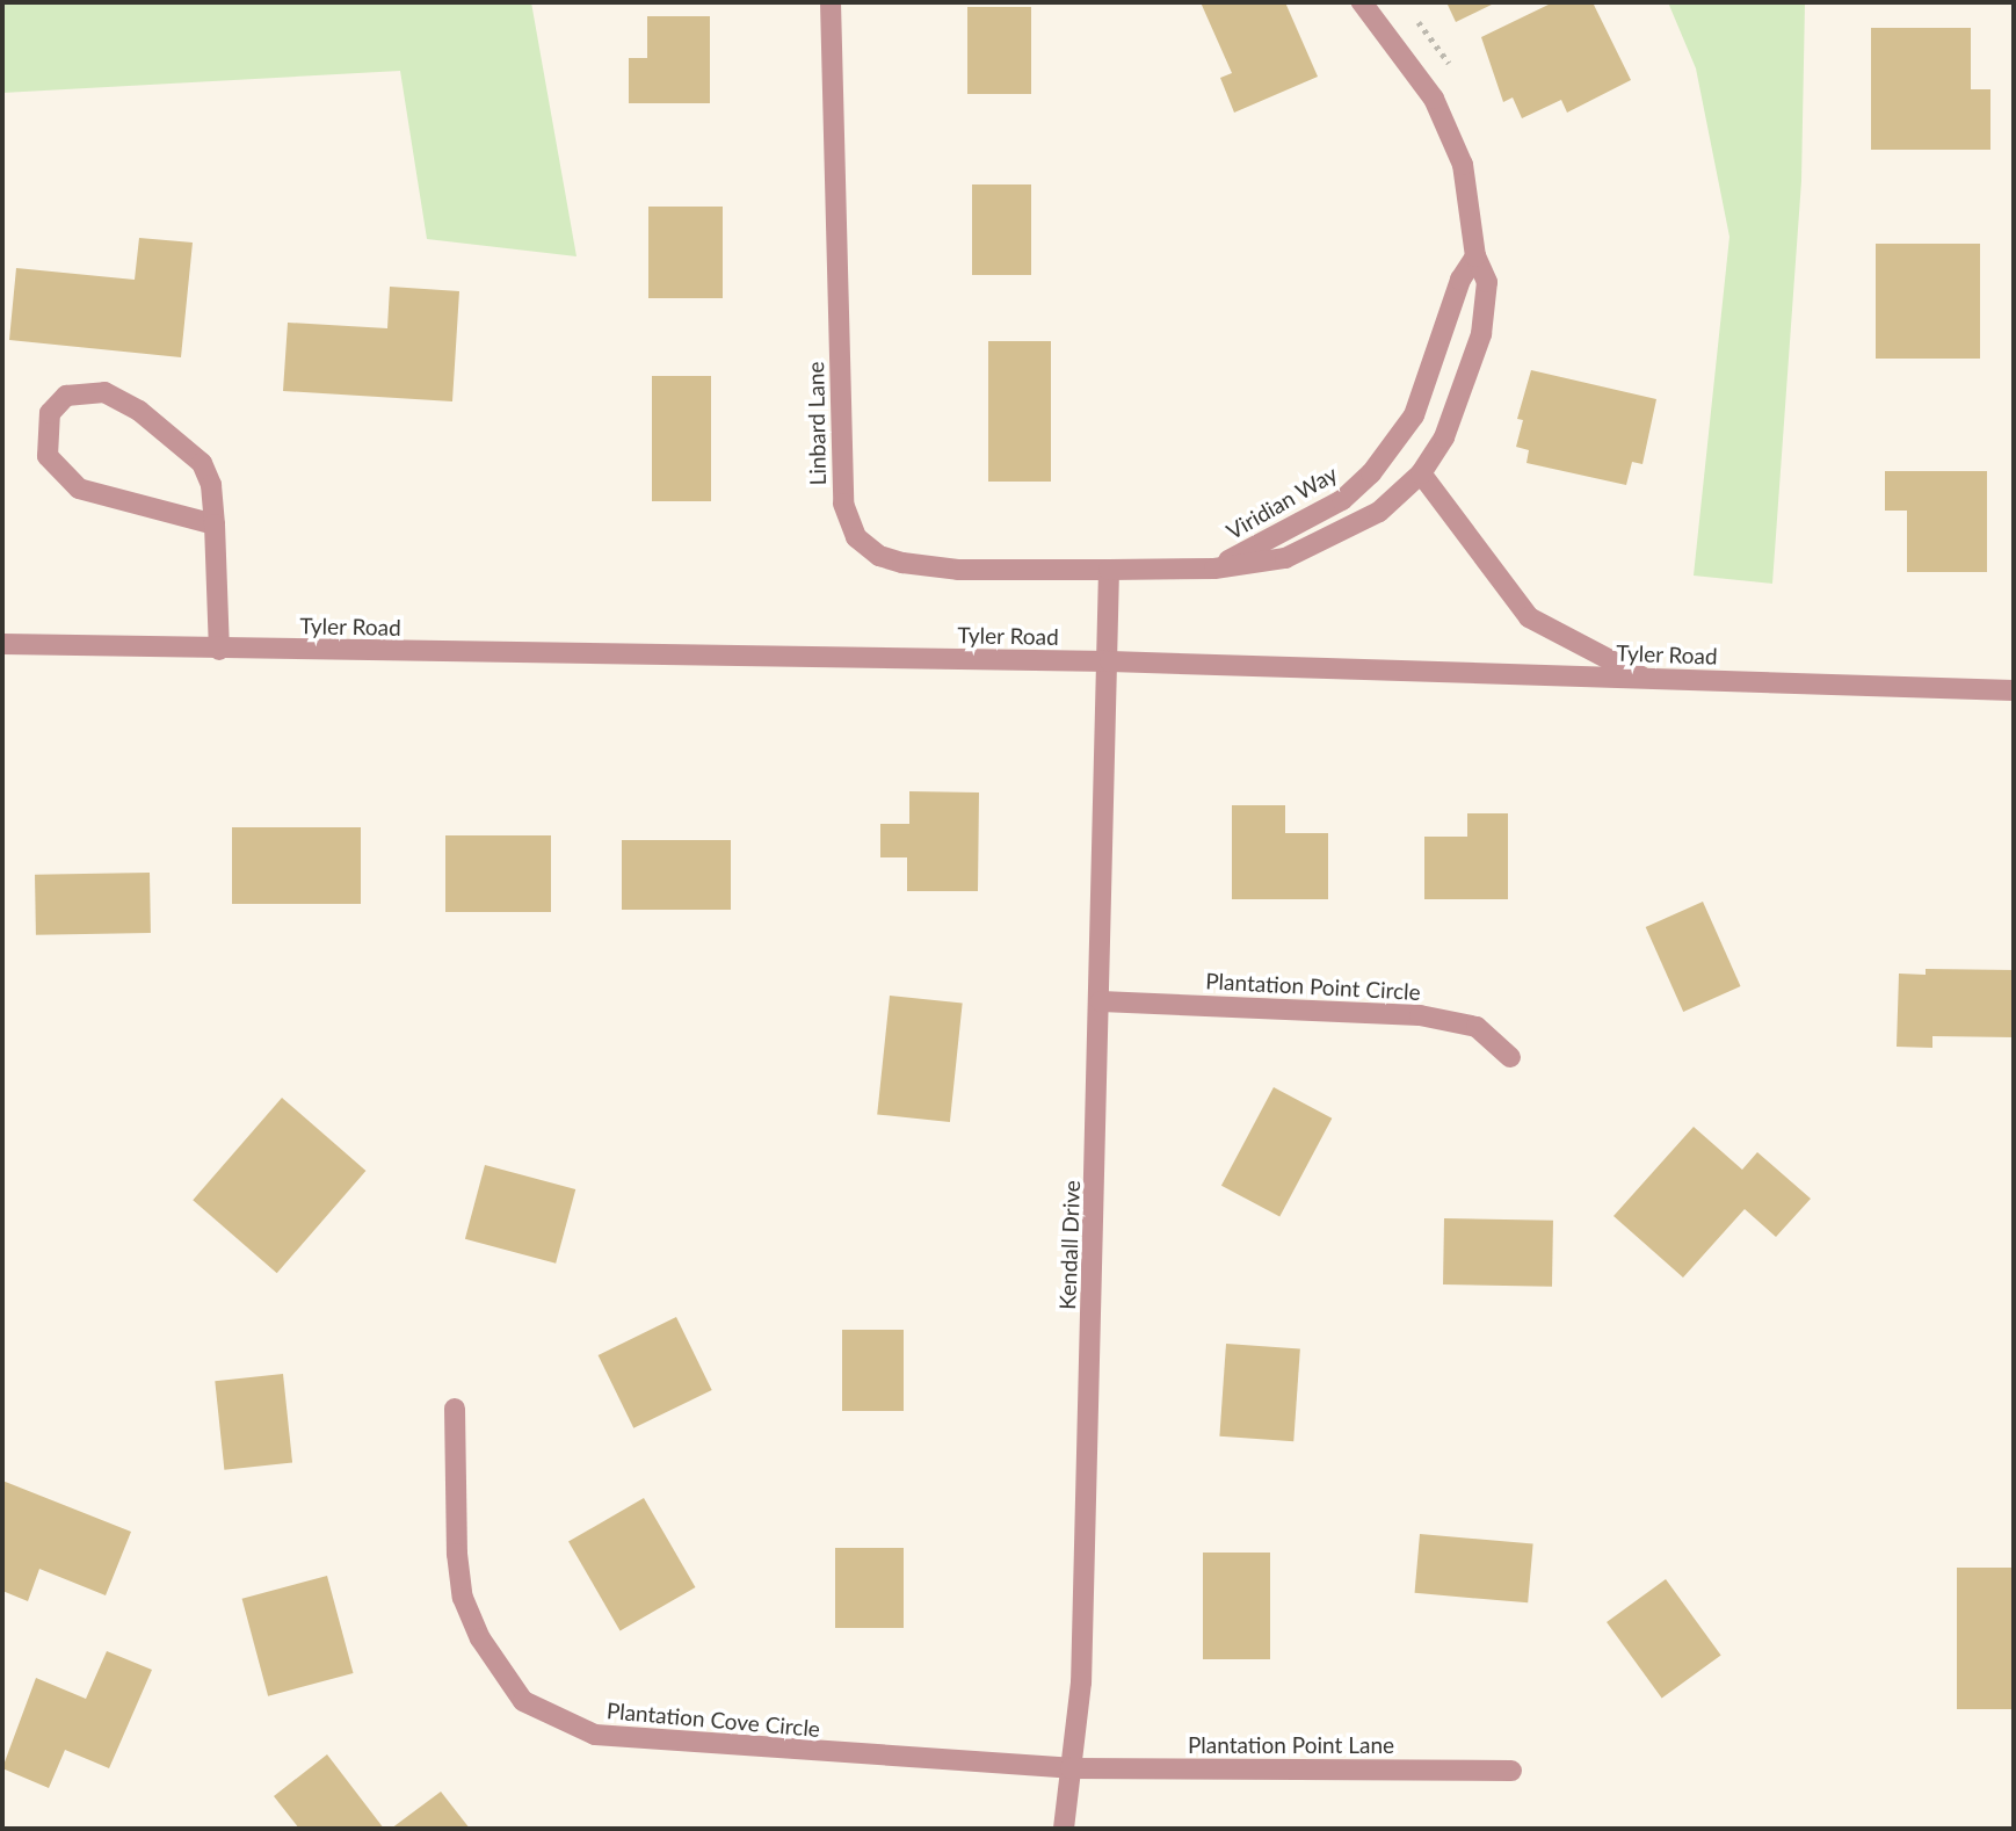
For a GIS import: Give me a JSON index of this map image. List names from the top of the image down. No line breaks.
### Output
{"streets":{"street":["Linbard Lane","Viridian Way","Tyler Road","Plantation Point Circle","Kendall Drive","Plantation Cove Circle","Plantation Point Lane"]},"crossings":[["Linbard Lane","Viridian Way"],["Tyler Road","Kendall Drive"],["Plantation Point Circle","Kendall Drive"],["Kendall Drive","Plantation Cove Circle"],["Kendall Drive","Plantation Point Lane"],["Plantation Cove Circle","Plantation Point Lane"]]}
